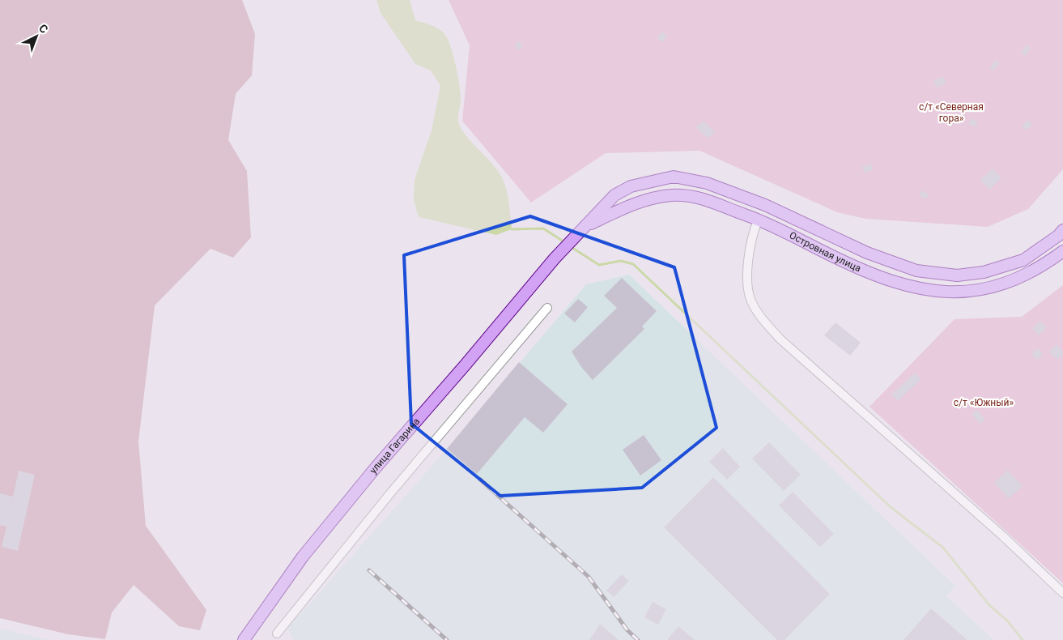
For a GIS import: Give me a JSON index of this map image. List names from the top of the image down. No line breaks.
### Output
{"streets":{"main road":["Островная улица","улица Гагарина"]},"crossings":[["Островная улица","улица Гагарина"]],"parks":["с/т «Северная гора»","с/т «Южный»"],"north":"top right"}
